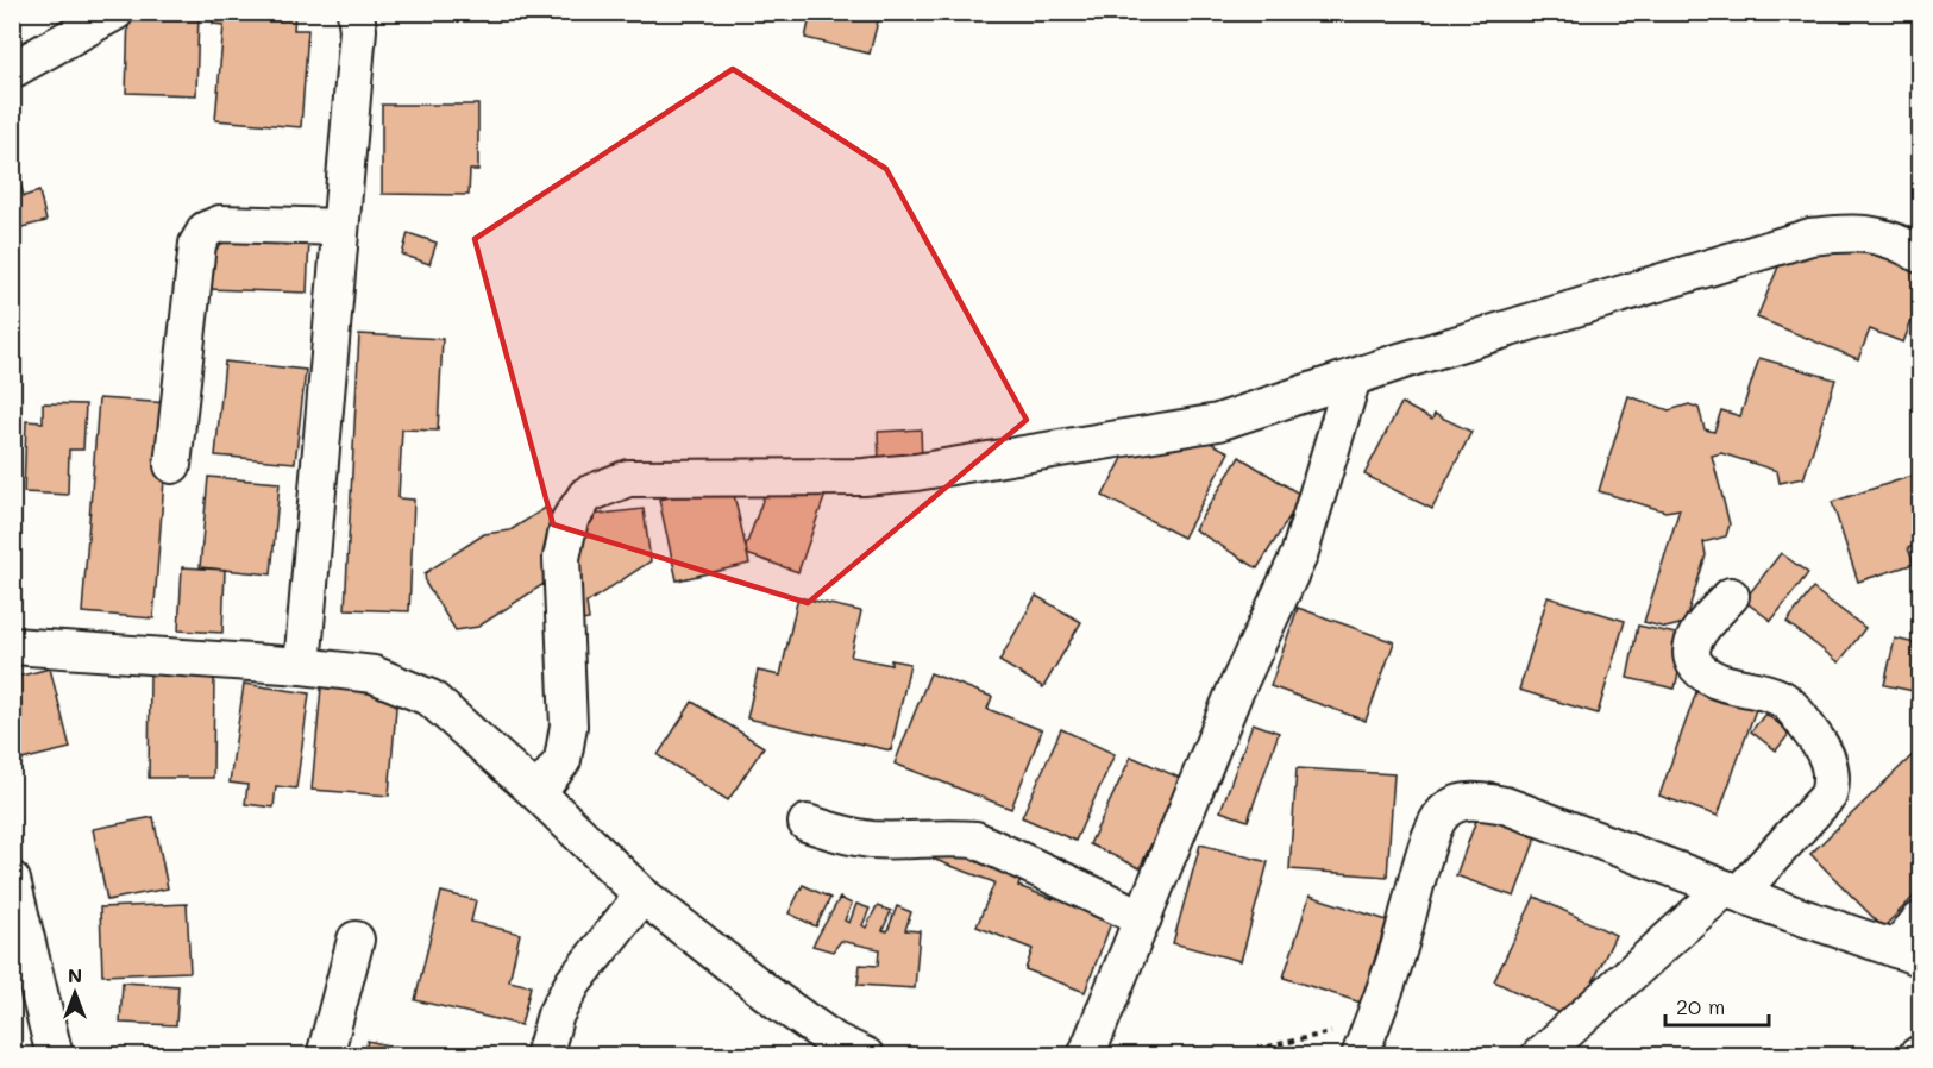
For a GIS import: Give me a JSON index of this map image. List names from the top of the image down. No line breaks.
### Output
{"scale_bar":"20 m","north":"top"}
